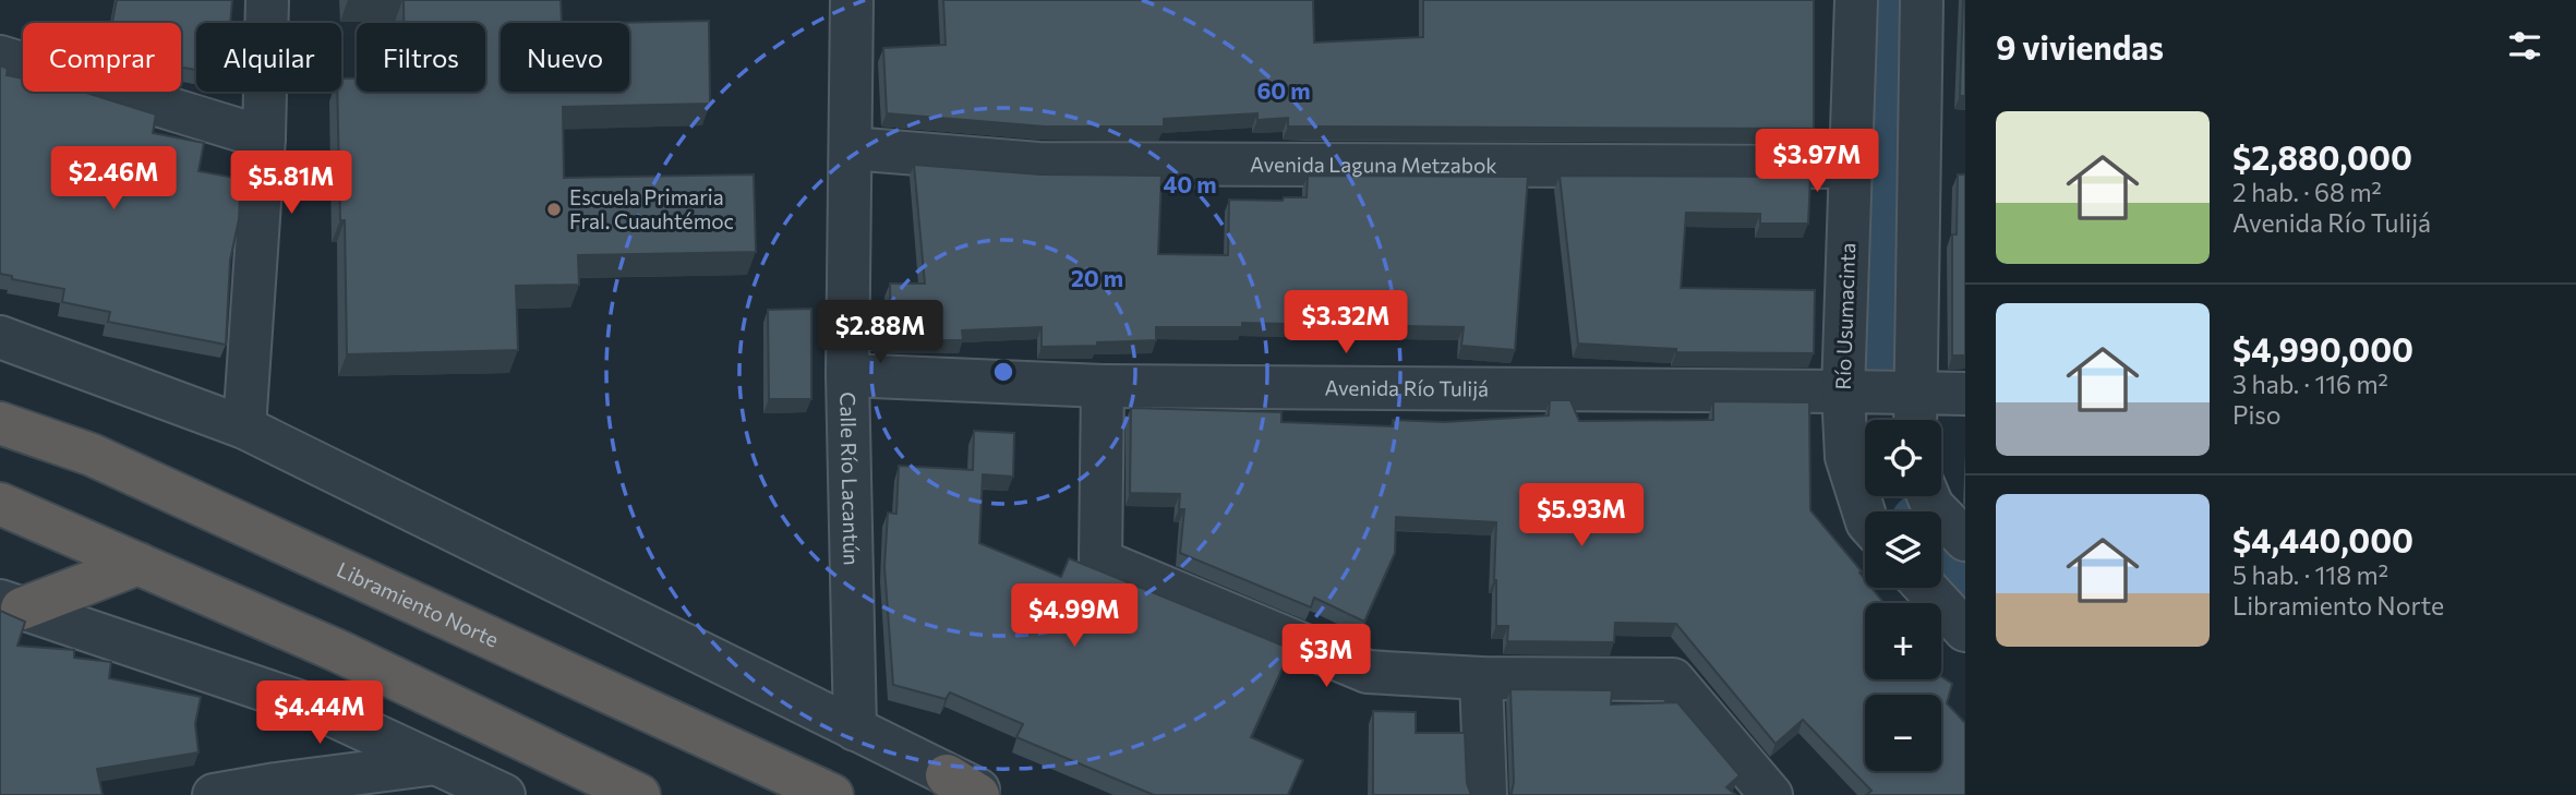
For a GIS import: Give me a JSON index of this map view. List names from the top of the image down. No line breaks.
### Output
{"streets":{"highway":["Libramiento Norte"],"street":["Avenida Laguna Metzabok","Río Usumacinta","Avenida Río Tulijá","Calle Río Lacantún"]},"crossings":[["Avenida Laguna Metzabok","Río Usumacinta"],["Avenida Laguna Metzabok","Calle Río Lacantún"],["Río Usumacinta","Avenida Río Tulijá"],["Avenida Río Tulijá","Calle Río Lacantún"]],"places":["Escuela Primaria Fral. Cuauhtémoc"],"page":{"heading":"9 viviendas","chip":["Comprar","Alquilar","Filtros","Nuevo"],"list":[{"name":"$2,880,000","note":"2 hab. · 68 m² · Avenida Río Tulijá"},{"name":"$4,990,000","note":"3 hab. · 116 m² · Piso"},{"name":"$4,440,000","note":"5 hab. · 118 m² · Libramiento Norte"}],"price":["$3.97M","$2.46M","$5.81M","$3.32M","$2.88M","$5.93M","$4.99M","$3M","$4.44M"],"map_buttons":["+","−"]},"rings":["60 m","40 m","20 m"]}
